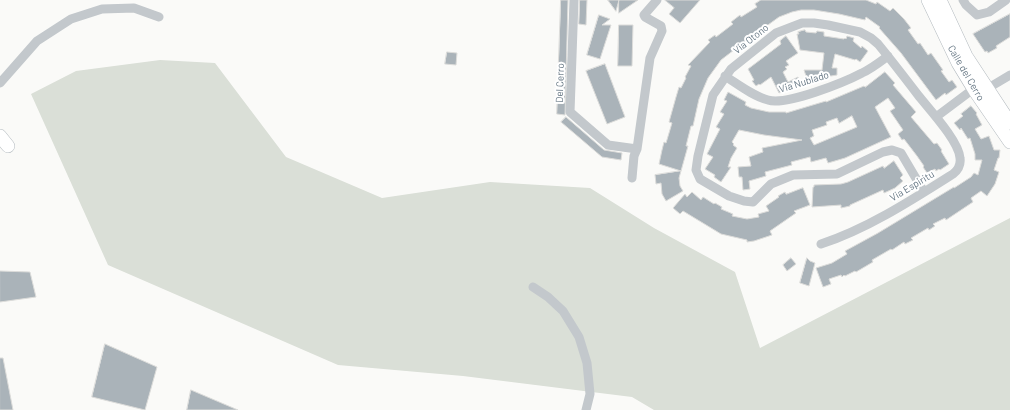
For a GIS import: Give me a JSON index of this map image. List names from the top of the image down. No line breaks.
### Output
{"streets":{"main road":["Calle del Cerro"],"street":["Via Otono","Via Nublado","Del Cerro","Via Espiritu"]},"crossings":[["Via Otono","Via Nublado"],["Via Otono","Via Espiritu"]]}
